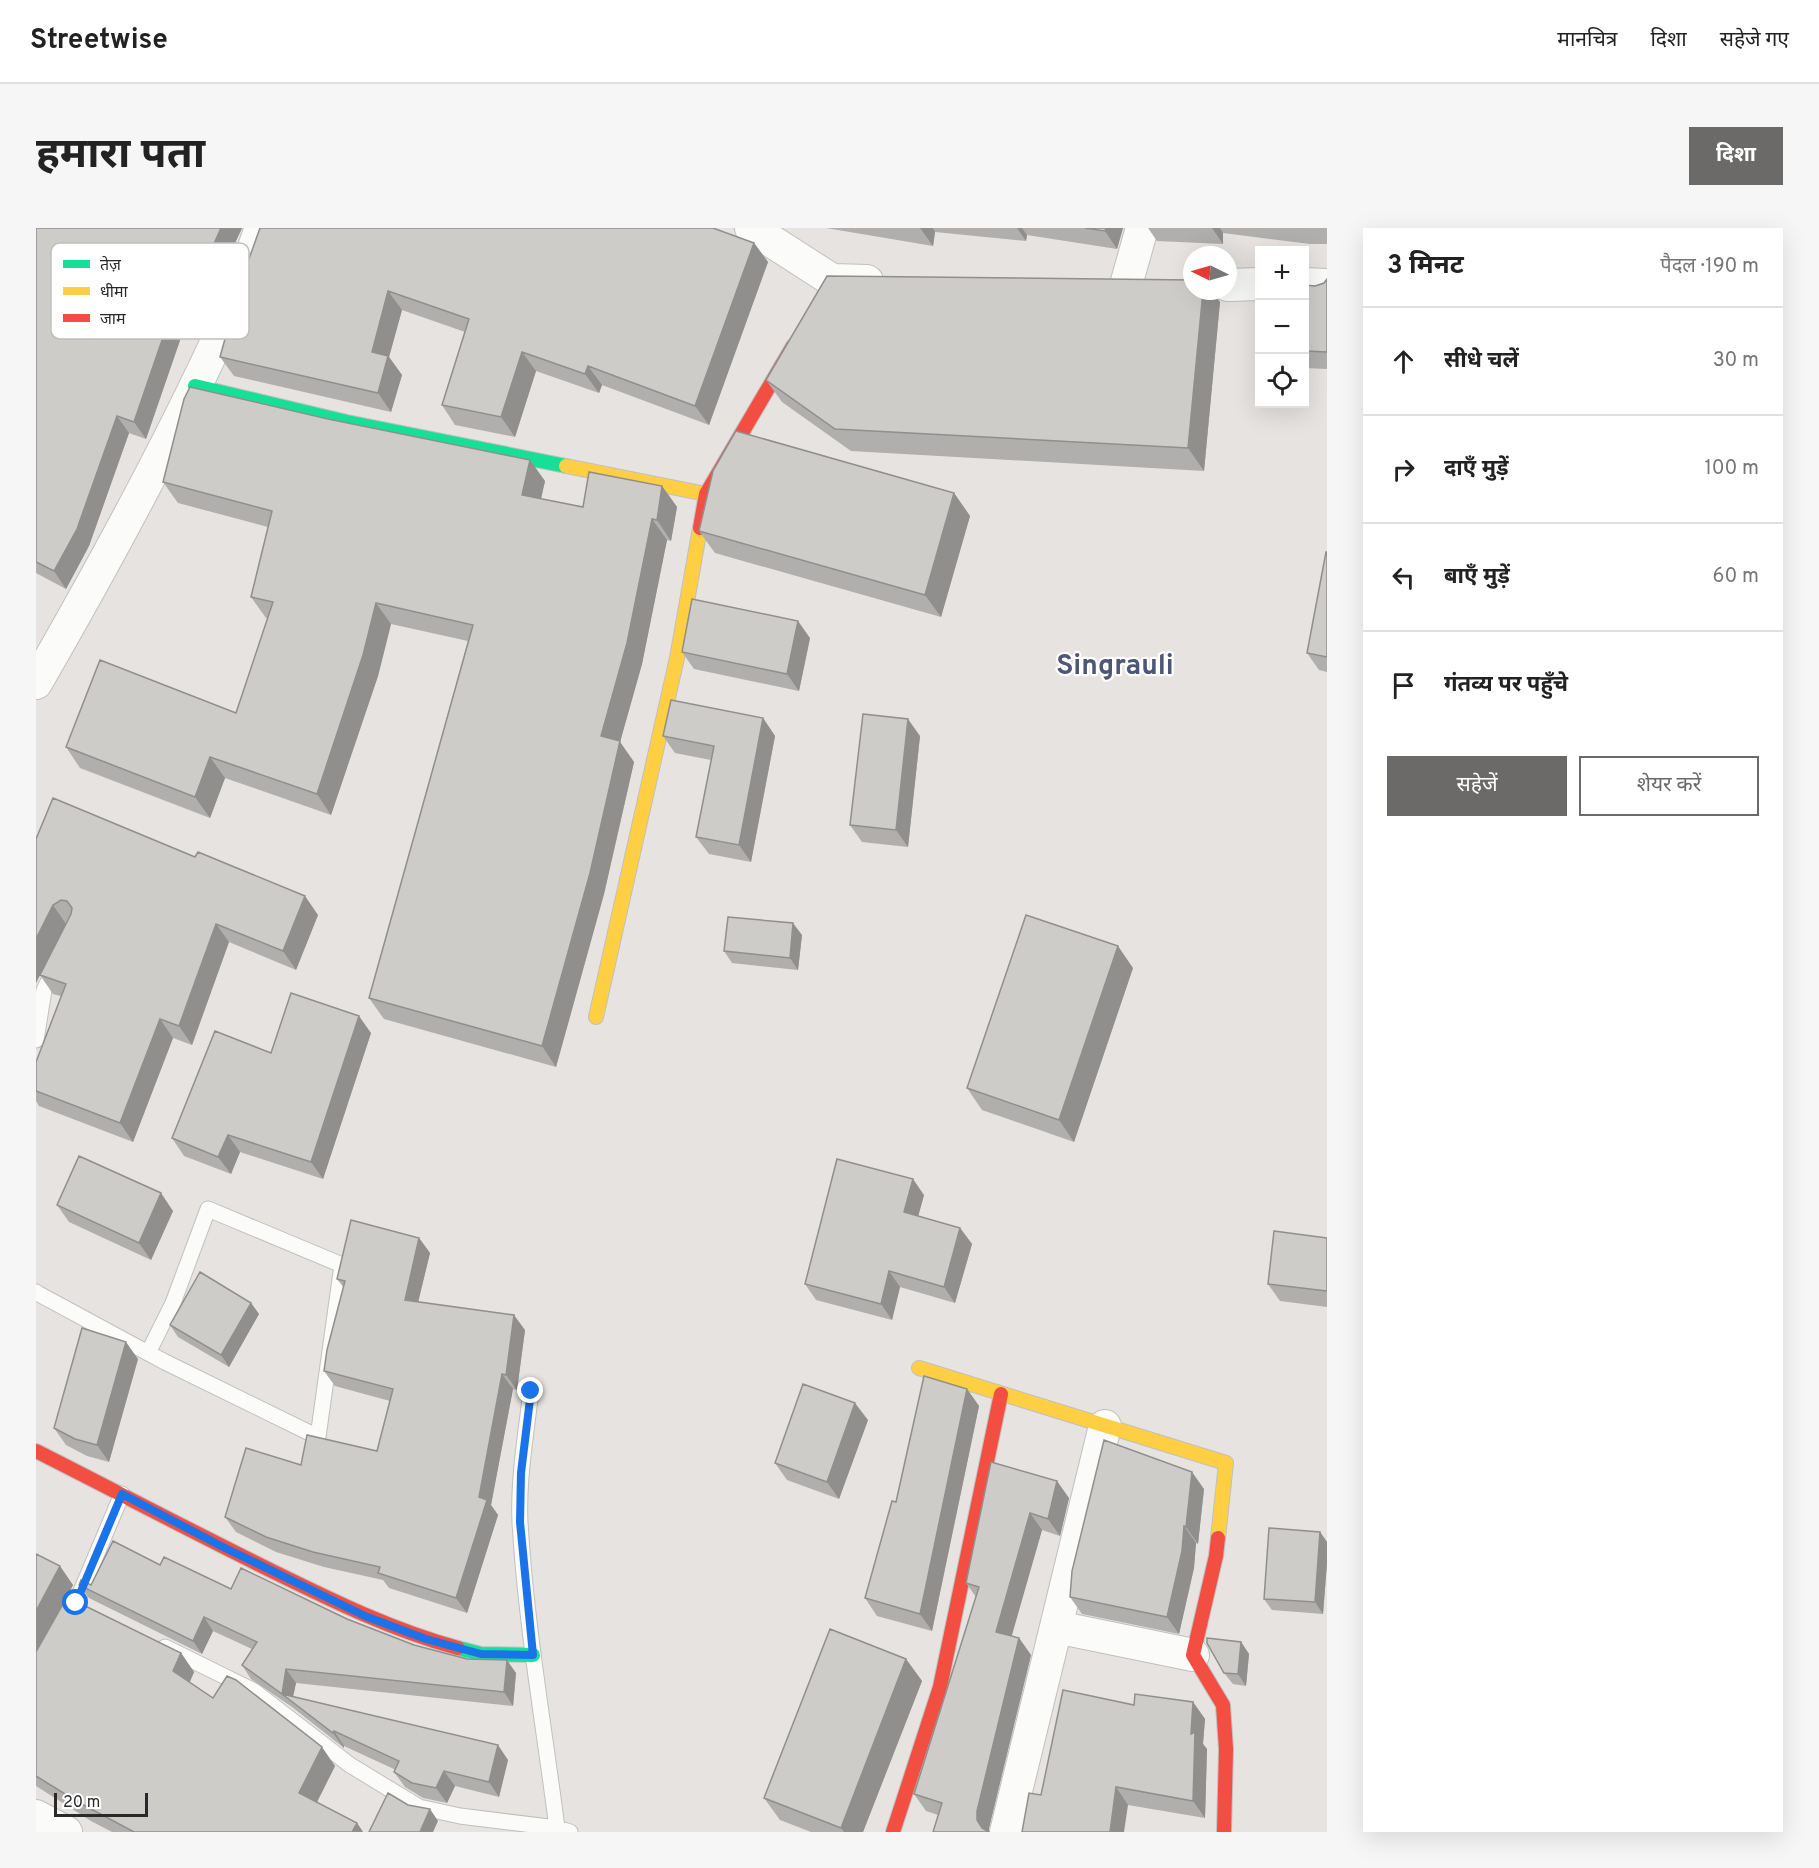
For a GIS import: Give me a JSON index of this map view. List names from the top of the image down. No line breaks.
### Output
{"districts":["Singrauli"],"legend":["तेज़","धीमा","जाम"],"scale_bar":"20 m","north":"left","page":{"header":"Streetwise","nav":["मानचित्र","दिशा","सहेजे गए"],"buttons":["दिशा",["सहेजें","शेयर करें"]],"title":"हमारा पता","heading":["3 मिनट","पैदल · 190 m"],"map_buttons":["+","−"],"list":[["सीधे चलें","30 m"],["दाएँ मुड़ें","100 m"],["बाएँ मुड़ें","60 m"],"गंतव्य पर पहुँचे"],"scale":"20 m"}}
